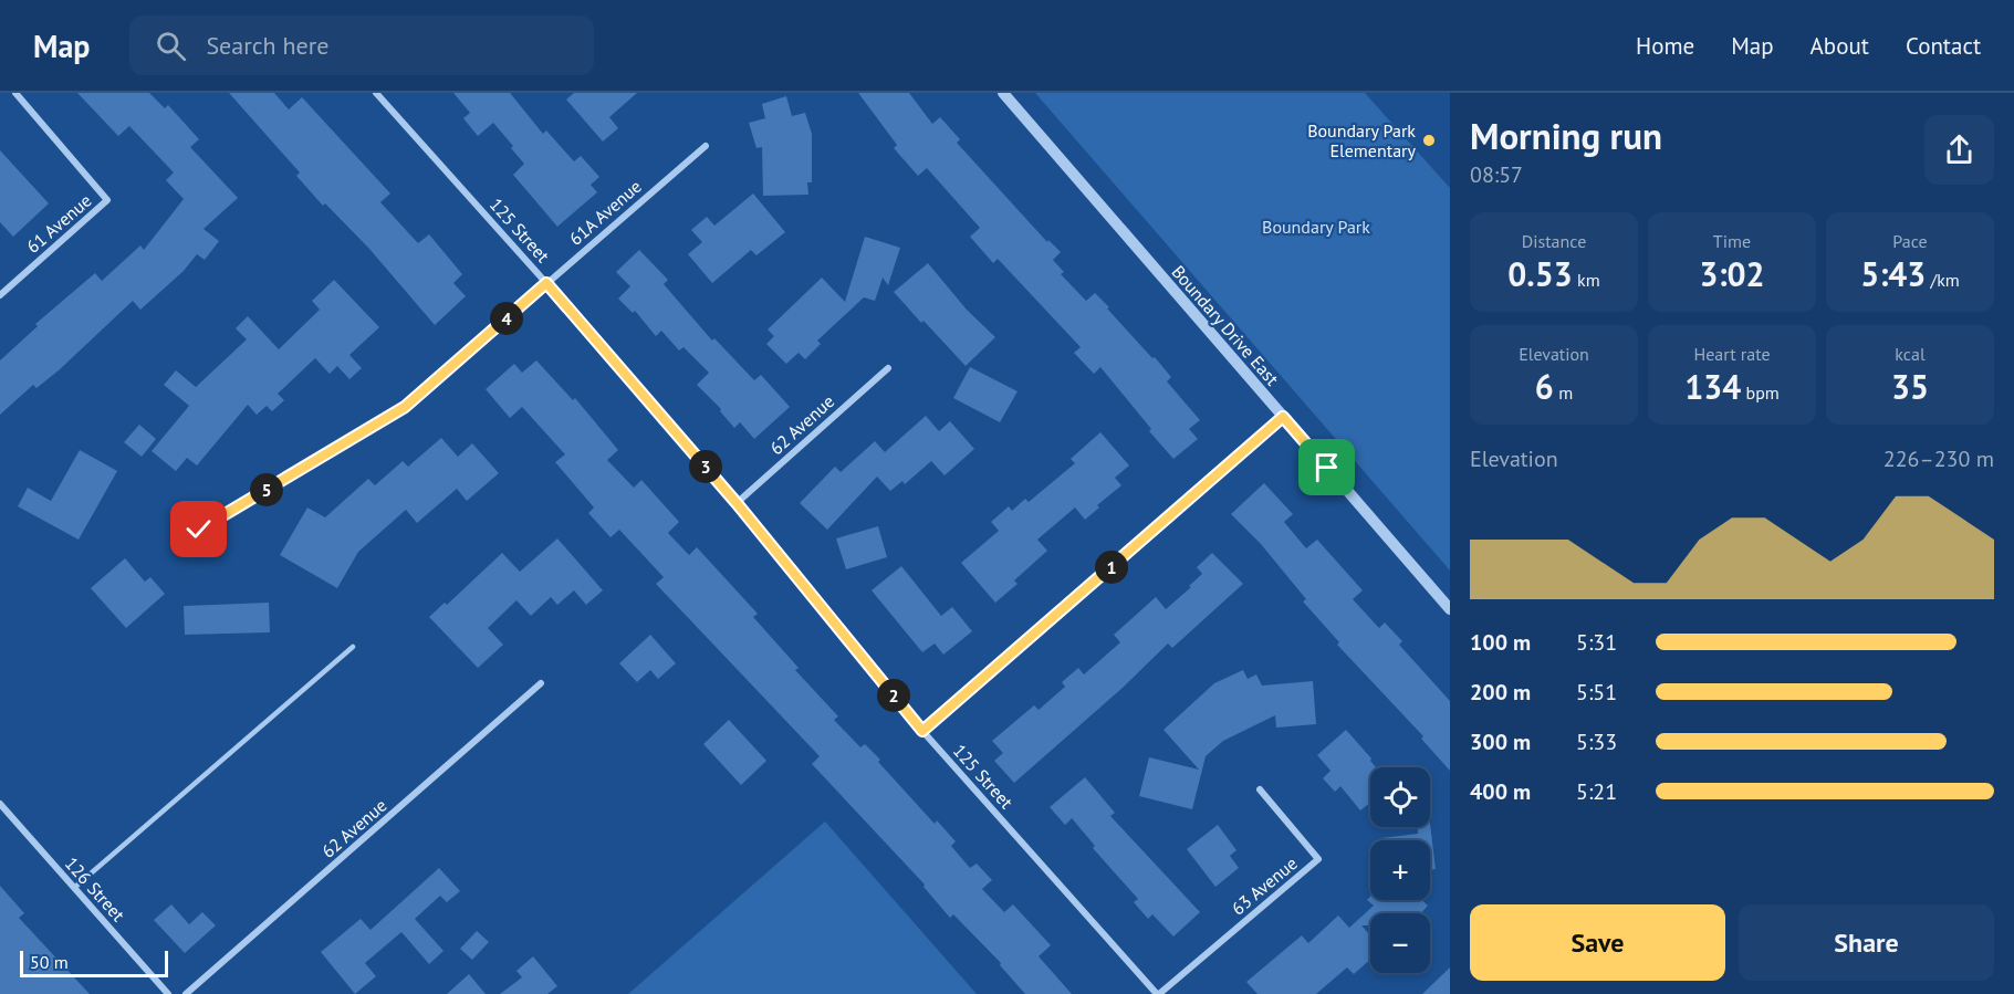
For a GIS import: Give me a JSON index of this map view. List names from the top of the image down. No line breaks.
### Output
{"streets":{"street":["61A Avenue","61 Avenue","125 Street","Boundary Drive East","62 Avenue","63 Avenue","126 Street"]},"crossings":[["61A Avenue","125 Street"],["125 Street","62 Avenue"],["125 Street","63 Avenue"]],"parks":["Boundary Park"],"places":["Boundary Park Elementary"],"scale_bar":"50 m","page":{"header":"Map","search":"Search here","nav":["Home","Map","About","Contact"],"heading":["Morning run","08:57"],"stats":[["Distance","0.53 km"],["Time","3:02"],["Pace","5:43 /km"],["Elevation","6 m"],["Heart rate","134 bpm"],["kcal","35"]],"pins":["4","3","5","1","2"],"chart":["Elevation","226–230 m"],"list":[{"name":"100 m","note":"5:31"},{"name":"200 m","note":"5:51"},{"name":"300 m","note":"5:33"},{"name":"400 m","note":"5:21"}],"map_buttons":["+","−"],"buttons":["Save","Share"],"scale":"50 m"}}
